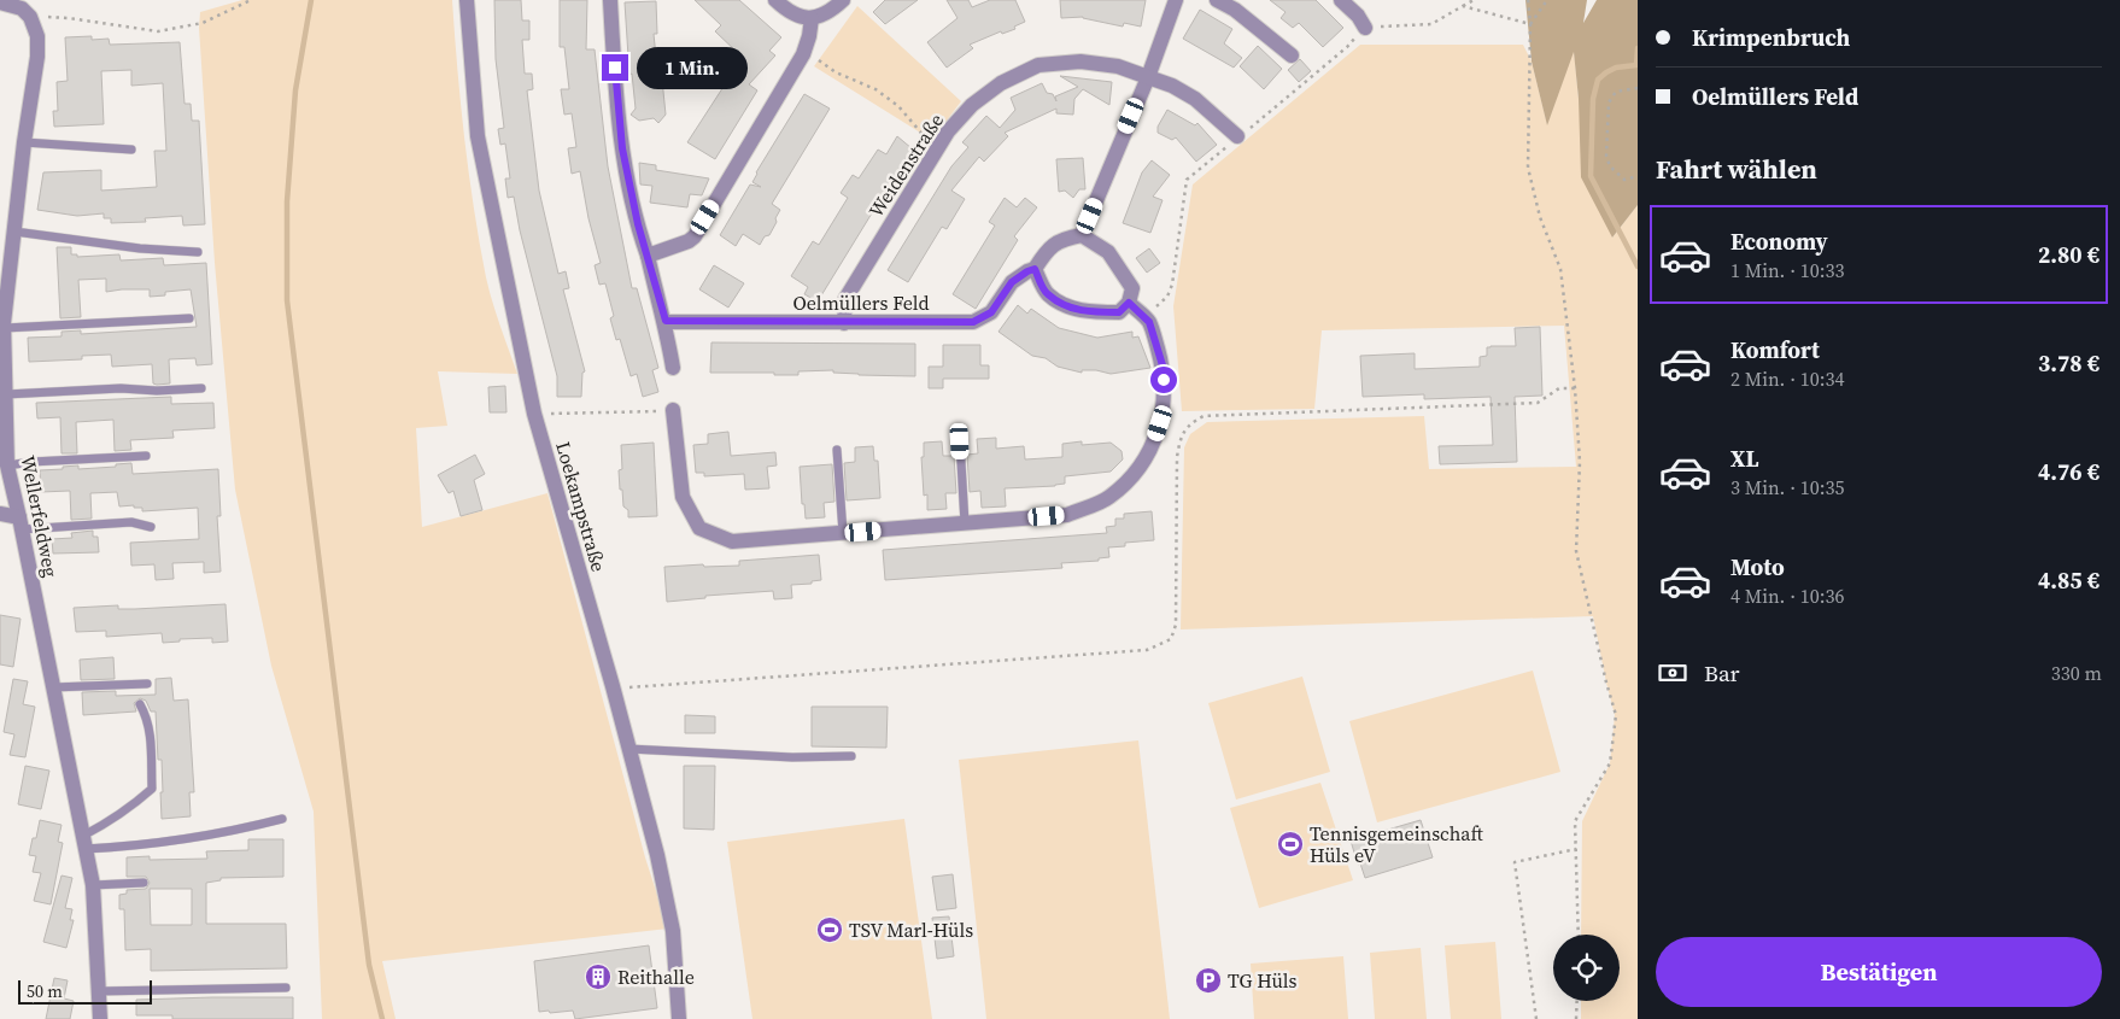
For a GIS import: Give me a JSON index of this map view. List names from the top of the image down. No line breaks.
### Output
{"streets":{"street":["Weidenstraße","Oelmüllers Feld","Loekampstraße","Wellerfeldweg"]},"crossings":[["Weidenstraße","Oelmüllers Feld"]],"places":{"sports":["Tennisgemeinschaft Hüls eV","TSV Marl-Hüls"],"building":["Reithalle"],"parking":["TG Hüls"]},"scale_bar":"50 m","page":{"banner":["Krimpenbruch","Oelmüllers Feld"],"bubble":"1 Min.","heading":"Fahrt wählen","list":[{"name":"Economy","note":"1 Min. · 10:33","value":"2.80 €"},{"name":"Komfort","note":"2 Min. · 10:34","value":"3.78 €"},{"name":"XL","note":"3 Min. · 10:35","value":"4.76 €"},{"name":"Moto","note":"4 Min. · 10:36","value":"4.85 €"}],"pay":["Bar","330 m"],"buttons":"Bestätigen","scale":"50 m"}}
